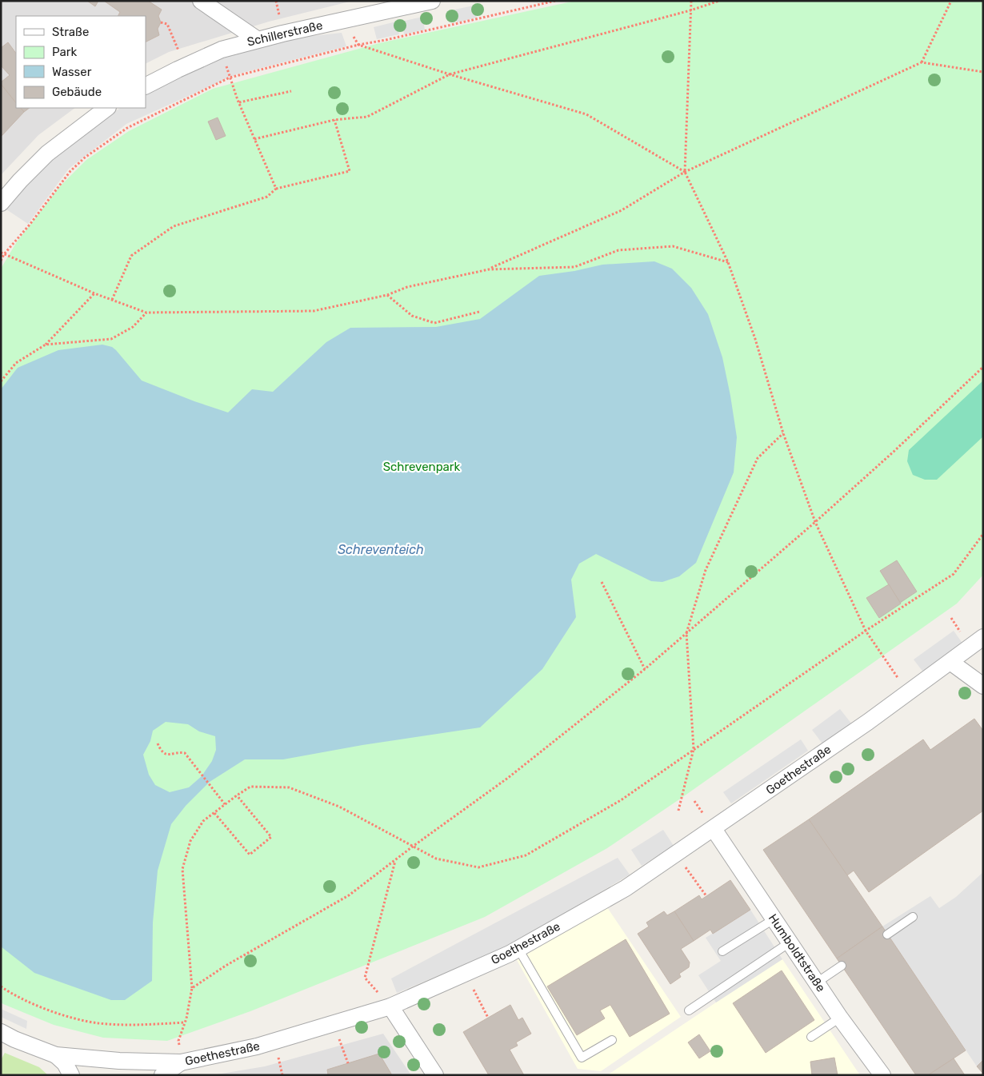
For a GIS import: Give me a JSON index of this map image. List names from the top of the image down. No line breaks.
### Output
{"streets":{"street":["Schillerstraße","Goethestraße","Humboldtstraße"]},"crossings":[["Goethestraße","Humboldtstraße"]],"water":["Schreventeich"],"parks":["Schrevenpark"],"legend":["Straße","Park","Wasser","Gebäude"]}
